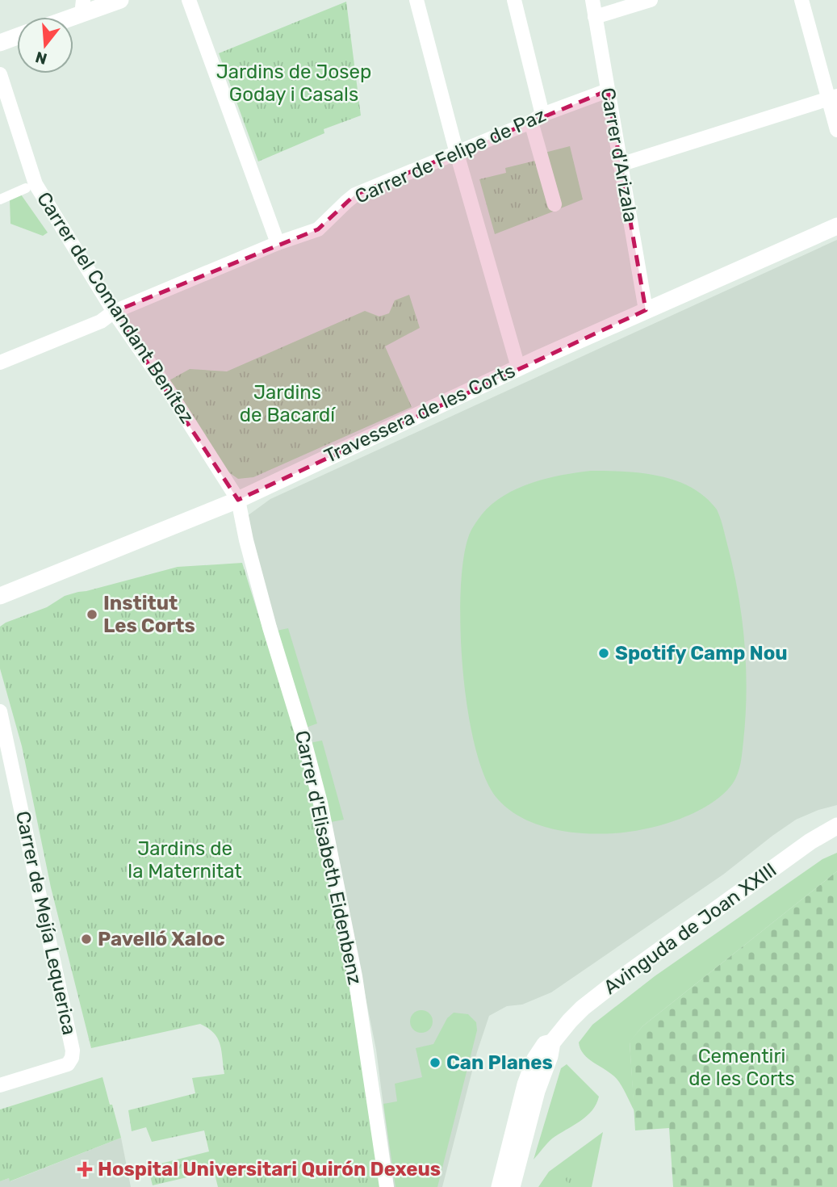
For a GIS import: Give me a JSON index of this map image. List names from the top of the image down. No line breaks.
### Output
{"streets":{"main road":["Travessera de les Corts","Avinguda de Joan XXIII"],"street":["Carrer d'Arizala","Carrer de Felipe de Paz","Carrer del Comandant Benítez","Carrer d'Elisabeth Eidenbenz","Carrer de Mejía Lequerica"]},"crossings":[["Carrer d'Arizala","Carrer de Felipe de Paz"],["Carrer d'Arizala","Travessera de les Corts"],["Carrer de Felipe de Paz","Carrer del Comandant Benítez"],["Carrer del Comandant Benítez","Travessera de les Corts"],["Carrer del Comandant Benítez","Carrer d'Elisabeth Eidenbenz"],["Travessera de les Corts","Carrer d'Elisabeth Eidenbenz"]],"parks":["Jardins de Josep Goday i Casals","Jardins de Bacardí","Jardins de la Maternitat","Cementiri de les Corts"],"places":{"other":["Institut Les Corts","Spotify Camp Nou","Pavelló Xaloc","Can Planes"],"health":["Hospital Universitari Quirón Dexeus"]},"north":"bottom"}
